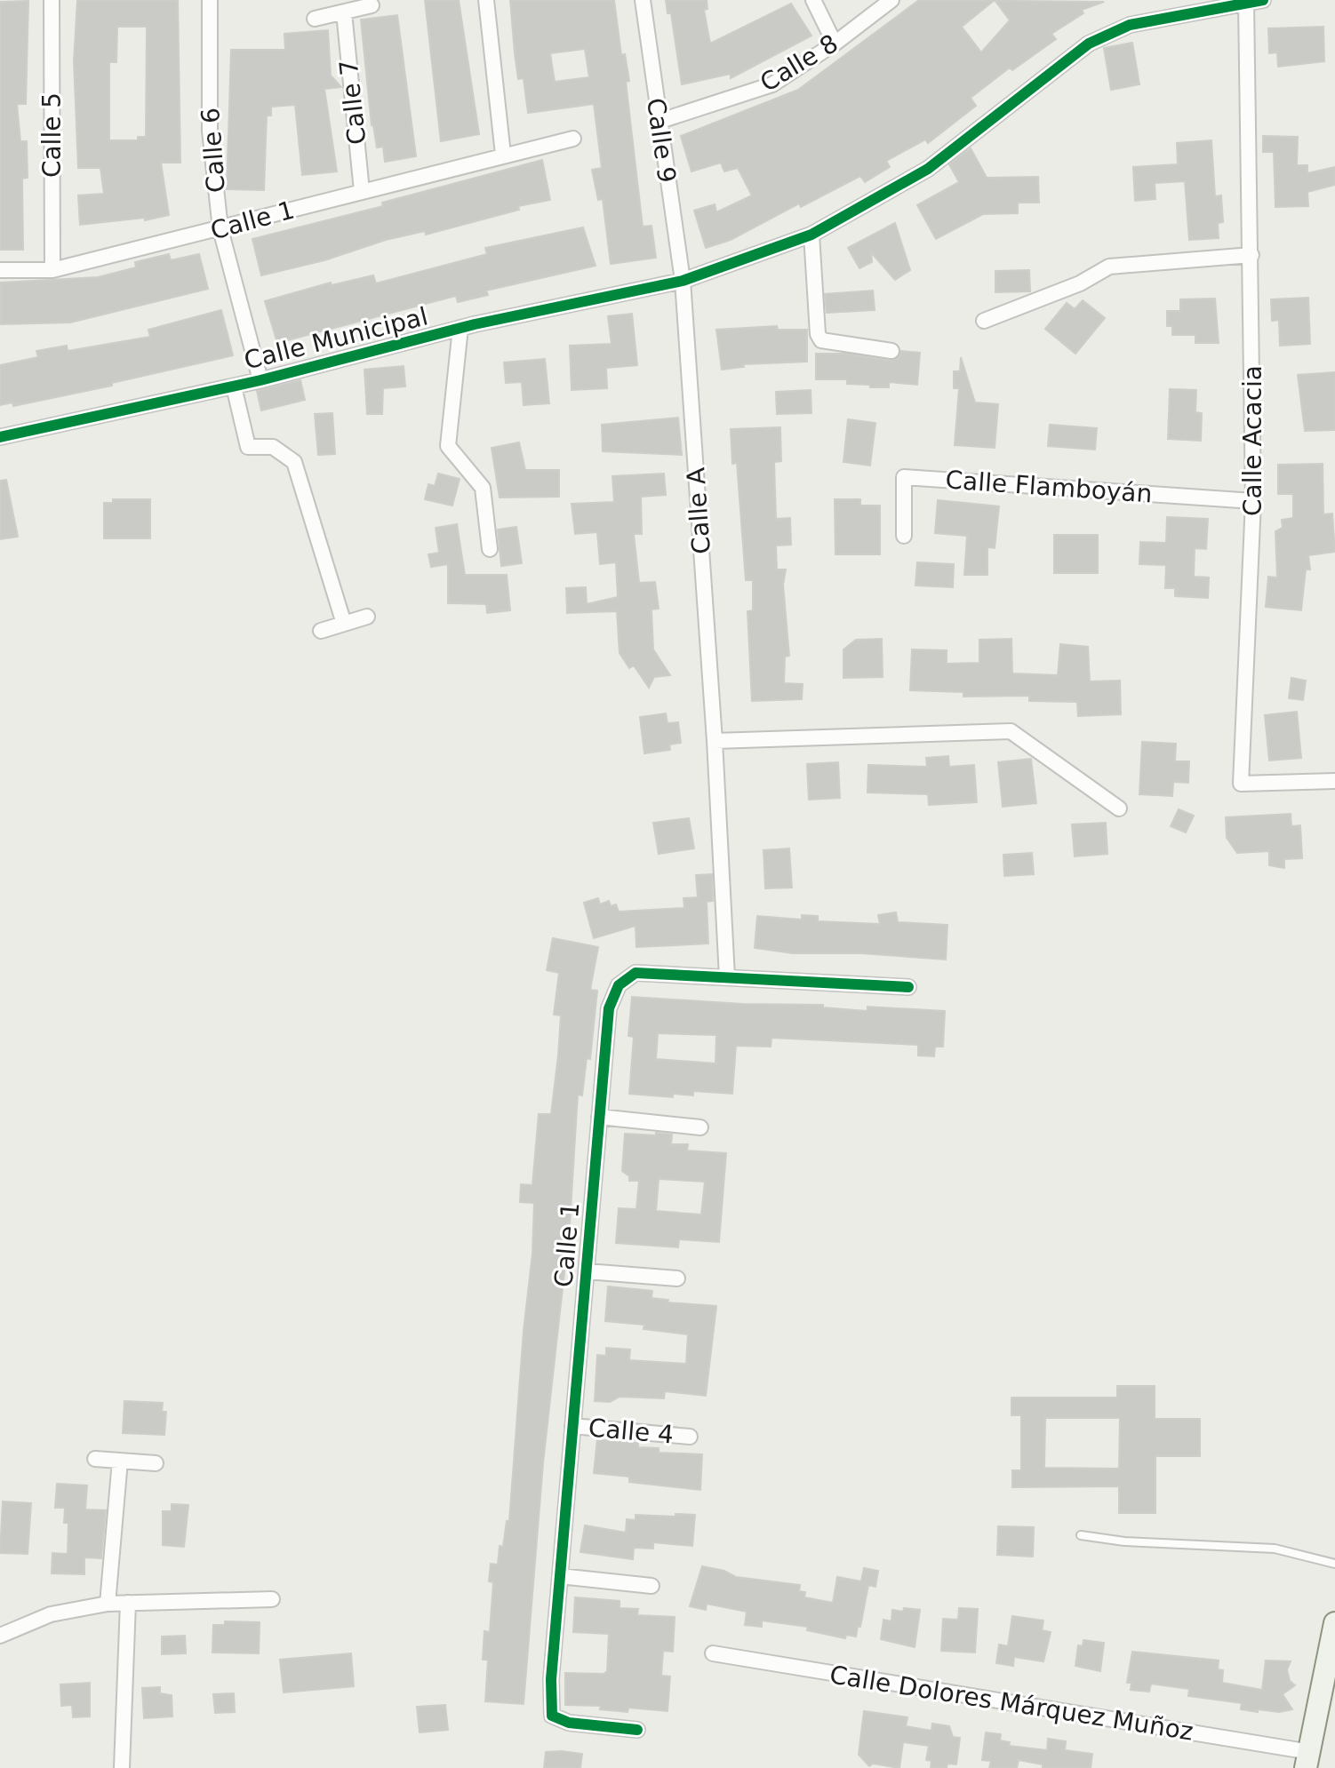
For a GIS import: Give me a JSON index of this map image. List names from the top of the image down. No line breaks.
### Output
{"streets":{"street":["Calle 8","Calle 7","Calle 5","Calle 9","Calle 6","Calle 1","Calle Municipal","Calle Acacia","Calle Flamboyán","Calle A","Calle 4","Calle Dolores Márquez Muñoz"]},"crossings":[["Calle 8","Calle 9"],["Calle 7","Calle 1"],["Calle 5","Calle 1"],["Calle 9","Calle Municipal"],["Calle 9","Calle A"],["Calle 6","Calle 1"],["Calle 6","Calle Municipal"],["Calle 1","Calle A"],["Calle 1","Calle 4"],["Calle Municipal","Calle Acacia"],["Calle Municipal","Calle A"],["Calle Acacia","Calle Flamboyán"]]}
